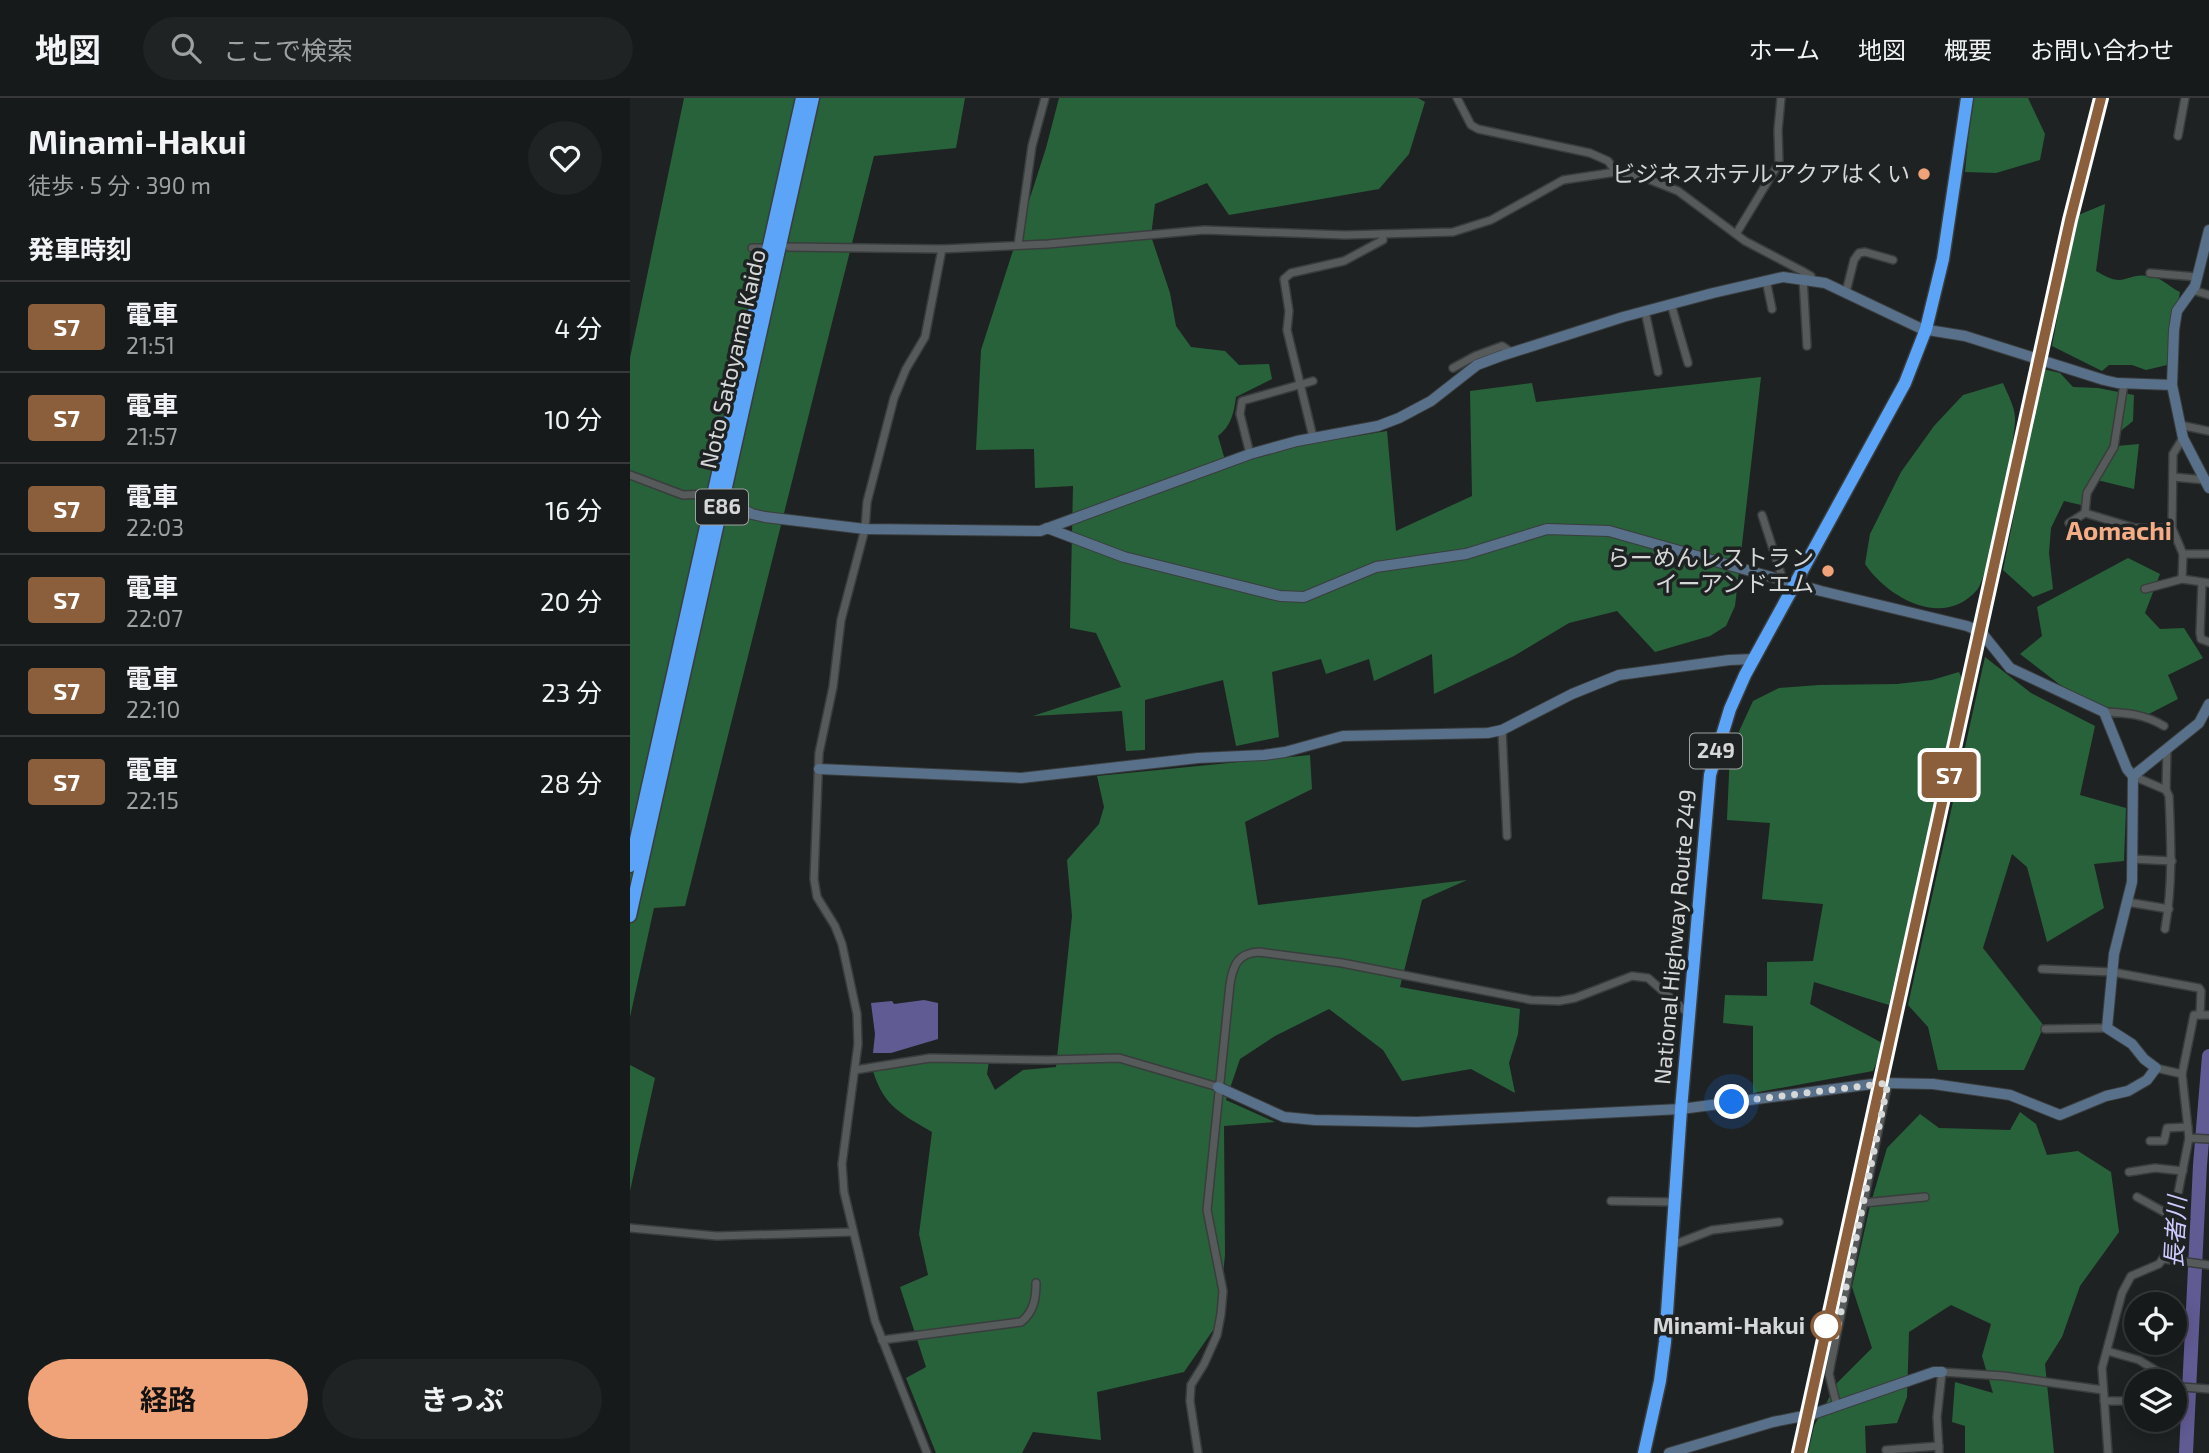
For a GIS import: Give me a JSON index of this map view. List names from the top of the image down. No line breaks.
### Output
{"streets":{"highway":["Noto Satoyama Kaido","E86","249","National Highway Route 249"]},"districts":["Aomachi"],"water":["長者川"],"places":["ビジネスホテルアクアはくい","らーめんレストラン イーアンドエム","Minami-Hakui"],"page":{"header":"地図","search":"ここで検索","nav":["ホーム","地図","概要","お問い合わせ"],"heading":[["Minami-Hakui","徒歩 · 5 分 · 390 m"],"発車時刻"],"on_map":"S7","list":[{"mark":"S7","name":"電車","note":"21:51","value":"4 分"},{"mark":"S7","name":"電車","note":"21:57","value":"10 分"},{"mark":"S7","name":"電車","note":"22:03","value":"16 分"},{"mark":"S7","name":"電車","note":"22:07","value":"20 分"},{"mark":"S7","name":"電車","note":"22:10","value":"23 分"},{"mark":"S7","name":"電車","note":"22:15","value":"28 分"}],"buttons":["経路","きっぷ"]}}
